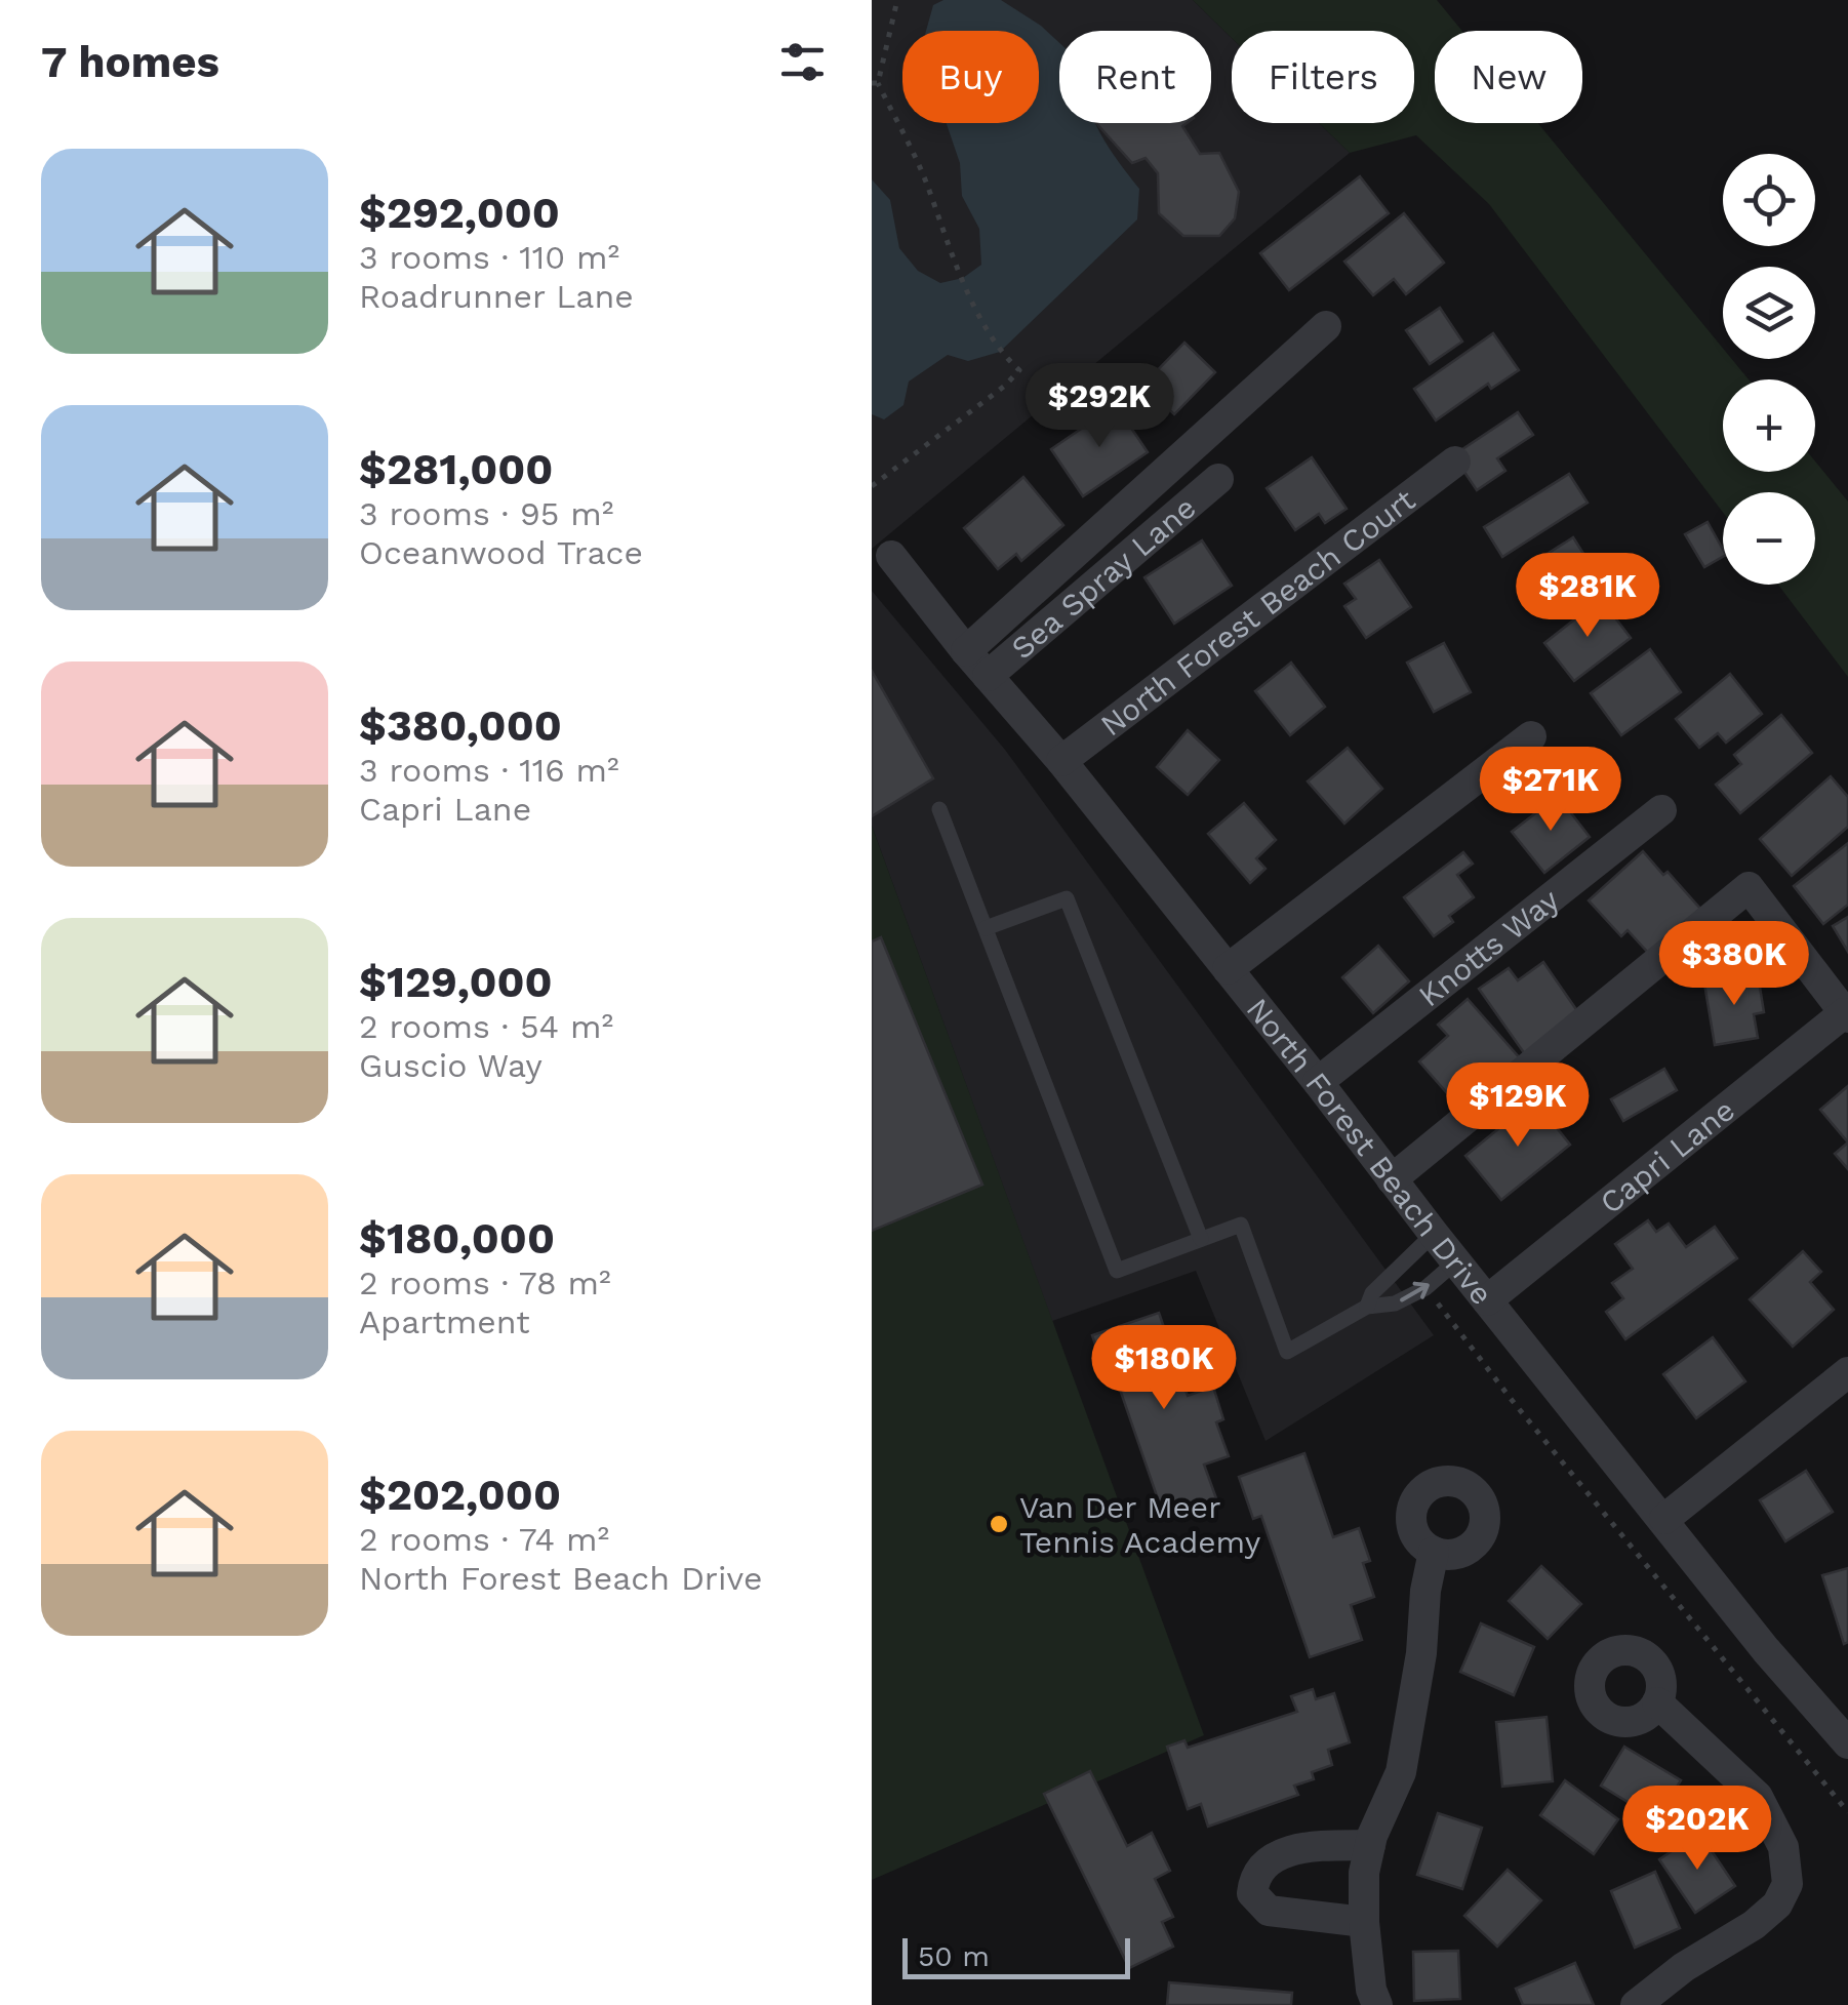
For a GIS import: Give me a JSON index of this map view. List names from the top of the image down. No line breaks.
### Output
{"streets":{"street":["Sea Spray Lane","North Forest Beach Court","Knotts Way","North Forest Beach Drive","Capri Lane"]},"crossings":[["Sea Spray Lane","North Forest Beach Drive"],["North Forest Beach Court","North Forest Beach Drive"],["Knotts Way","North Forest Beach Drive"],["North Forest Beach Drive","Capri Lane"]],"places":["Van Der Meer Tennis Academy"],"scale_bar":"50 m","page":{"heading":"7 homes","chip":["Buy","Rent","Filters","New"],"list":[{"name":"$292,000","note":"3 rooms · 110 m² · Roadrunner Lane"},{"name":"$281,000","note":"3 rooms · 95 m² · Oceanwood Trace"},{"name":"$380,000","note":"3 rooms · 116 m² · Capri Lane"},{"name":"$129,000","note":"2 rooms · 54 m² · Guscio Way"},{"name":"$180,000","note":"2 rooms · 78 m² · Apartment"},{"name":"$202,000","note":"2 rooms · 74 m² · North Forest Beach Drive"}],"map_buttons":["+","−"],"price":["$292K","$281K","$271K","$380K","$129K","$180K","$202K"],"scale":"50 m"}}
